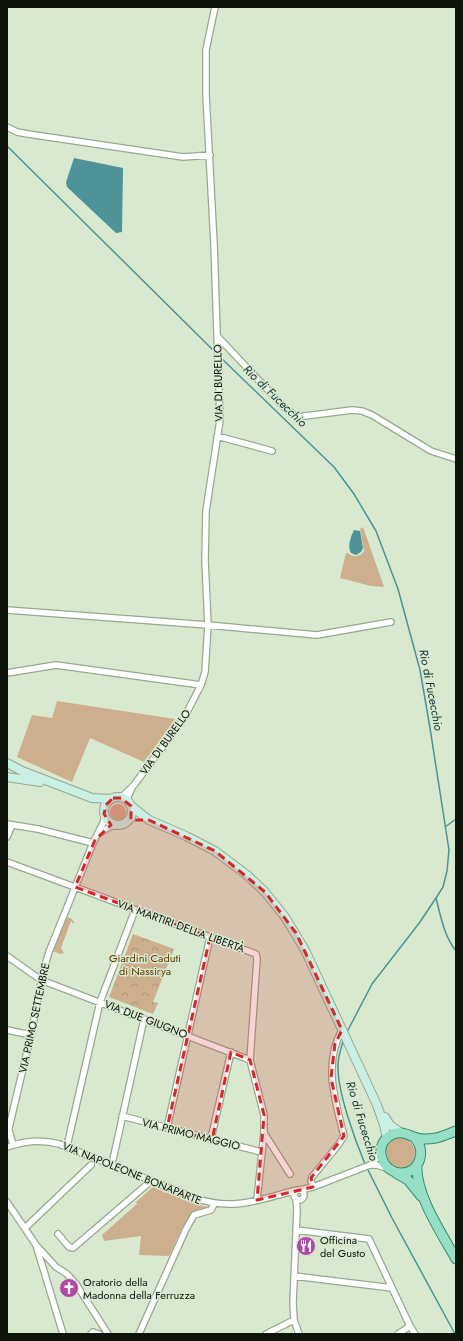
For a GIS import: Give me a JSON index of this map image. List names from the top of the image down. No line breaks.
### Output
{"streets":{"street":["VIA DI BURELLO","VIA MARTIRI DELLA LIBERTÀ","VIA PRIMO SETTEMBRE","VIA DUE GIUGNO","VIA PRIMO MAGGIO","VIA NAPOLEONE BONAPARTE"]},"crossings":[["VIA MARTIRI DELLA LIBERTÀ","VIA PRIMO SETTEMBRE"],["VIA MARTIRI DELLA LIBERTÀ","VIA DUE GIUGNO"],["VIA PRIMO SETTEMBRE","VIA DUE GIUGNO"],["VIA PRIMO SETTEMBRE","VIA NAPOLEONE BONAPARTE"]],"water":["Rio di Fucecchio"],"parks":["Giardini Caduti di Nassirya"],"places":{"restaurant":["Officina del Gusto"],"church":["Oratorio della Madonna della Ferruzza"]}}
